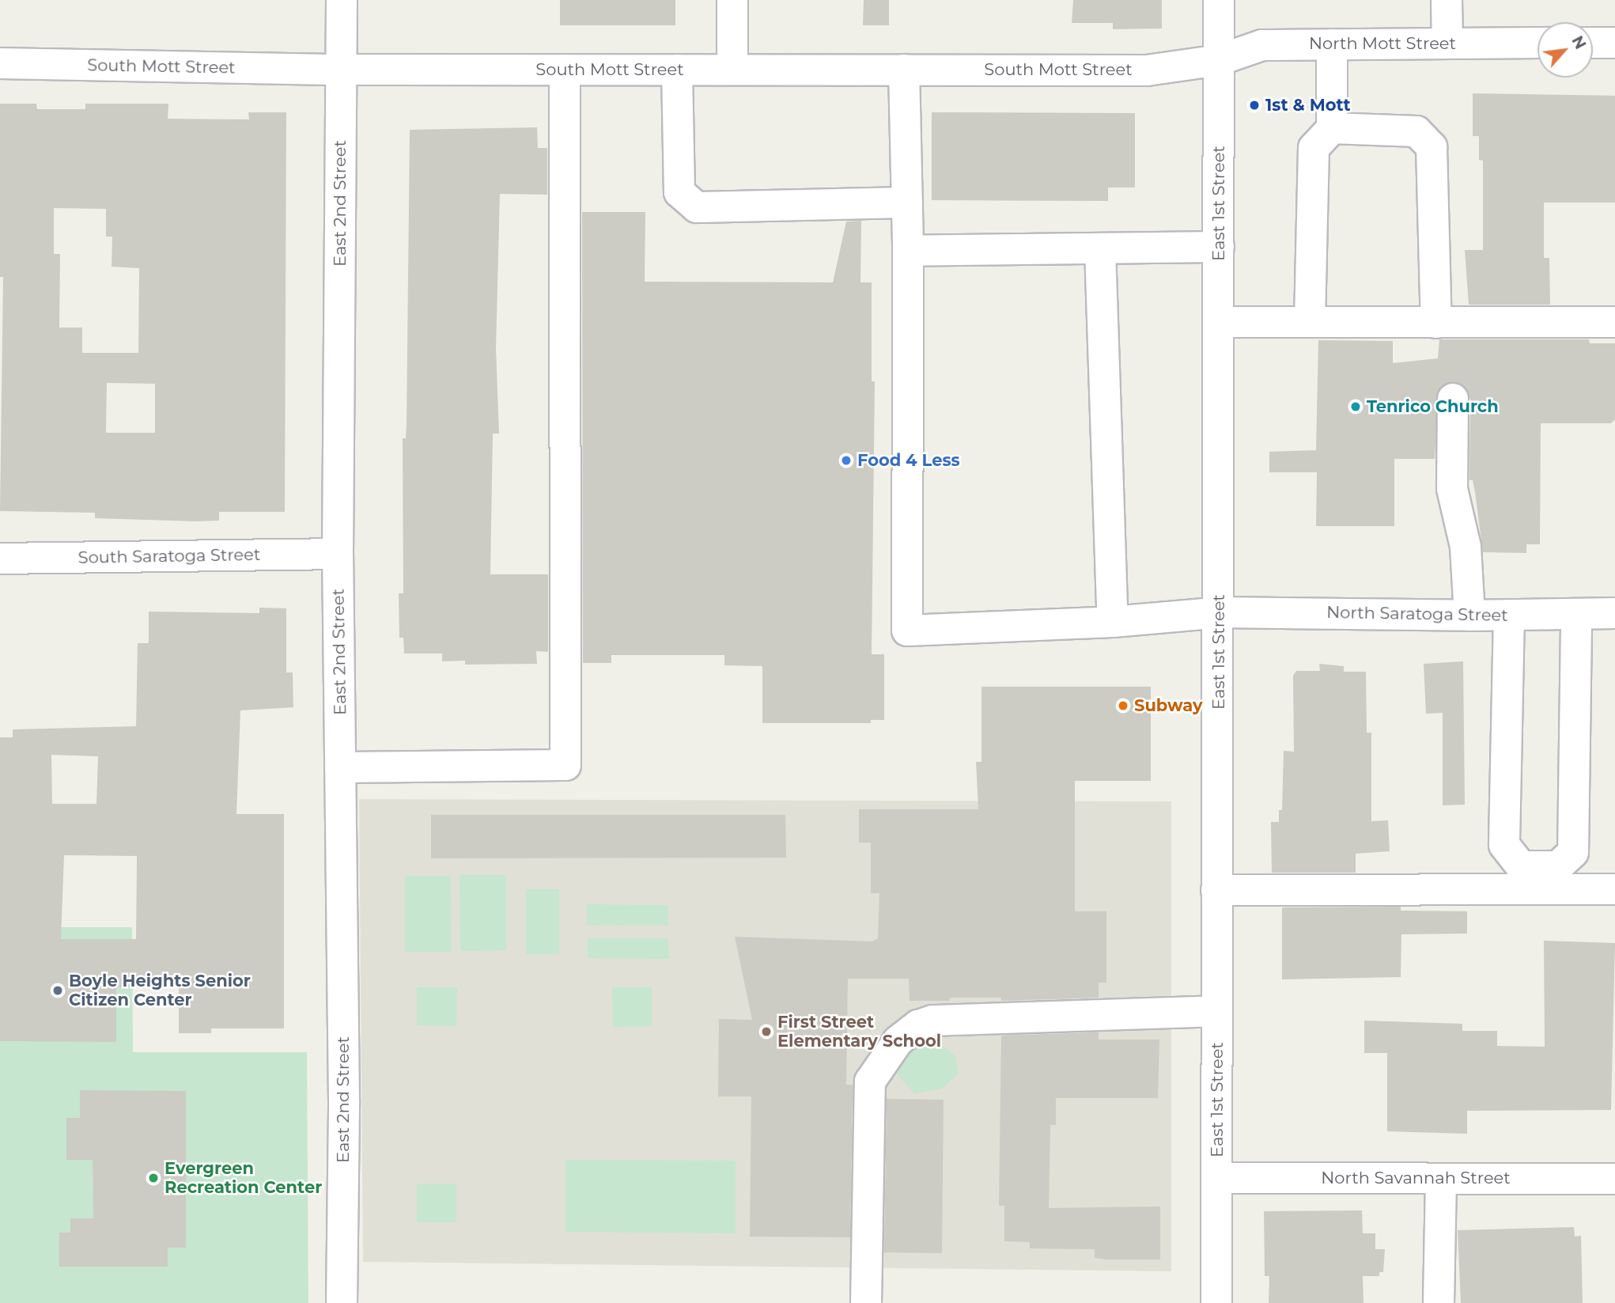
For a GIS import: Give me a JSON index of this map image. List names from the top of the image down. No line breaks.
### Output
{"streets":{"street":["North Mott Street","South Mott Street","East 2nd Street","East 1st Street","South Saratoga Street","North Saratoga Street","North Savannah Street"]},"crossings":[["North Mott Street","South Mott Street"],["North Mott Street","East 1st Street"],["South Mott Street","East 2nd Street"],["South Mott Street","East 1st Street"],["East 2nd Street","South Saratoga Street"],["East 1st Street","North Saratoga Street"],["East 1st Street","North Savannah Street"]],"places":["1st & Mott","Tenrico Church","Food 4 Less","Subway","Boyle Heights Senior Citizen Center","First Street Elementary School","Evergreen Recreation Center"],"north":"top right"}
